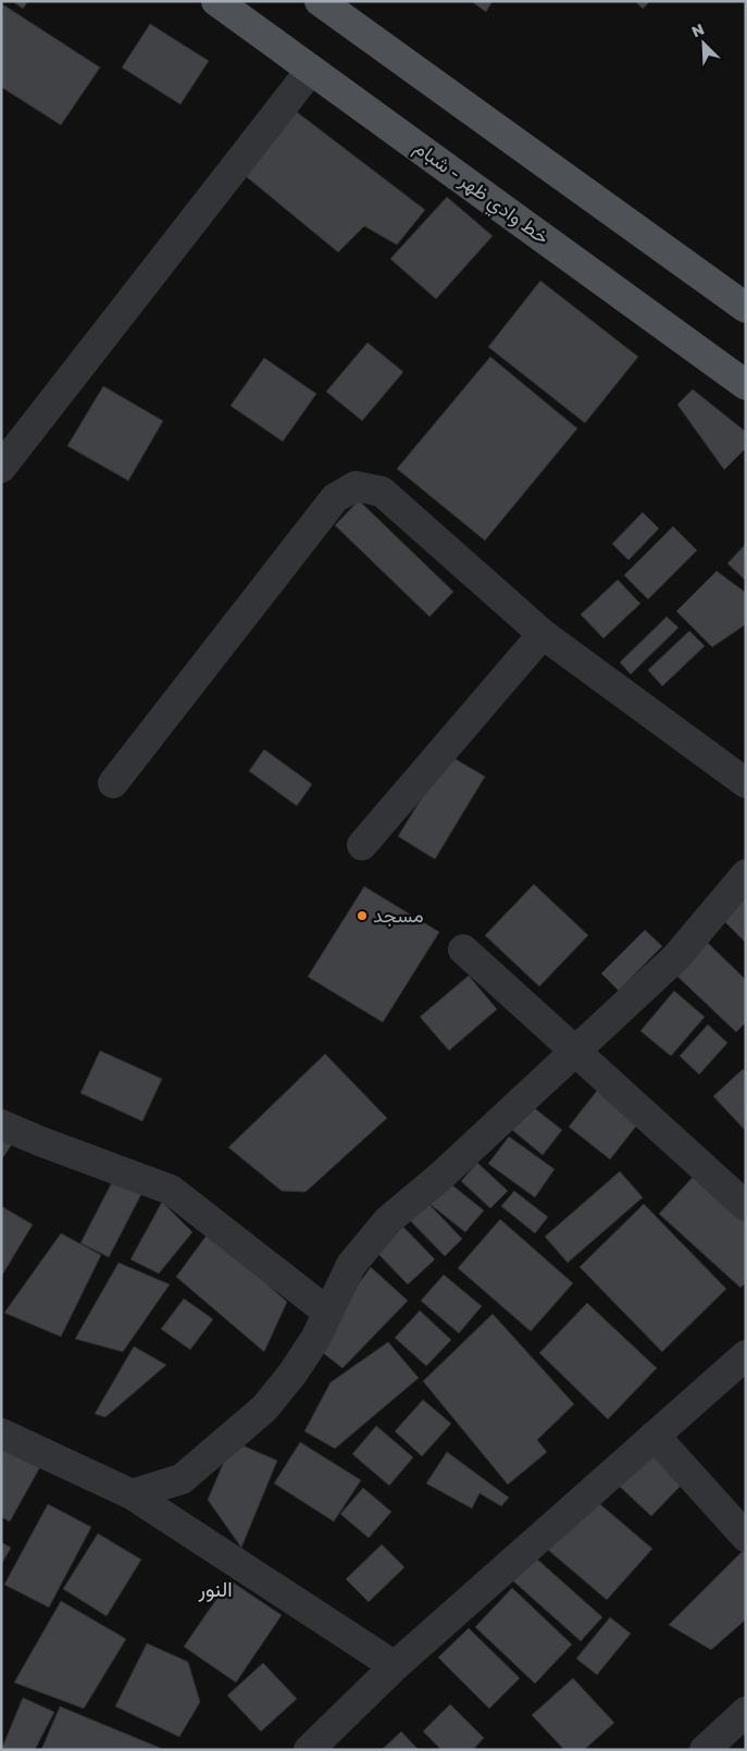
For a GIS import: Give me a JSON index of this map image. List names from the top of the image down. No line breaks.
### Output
{"streets":{"main road":["خط وادي ظهر - شبام"]},"districts":["النور"],"places":["مسجد"],"north":"top left"}
